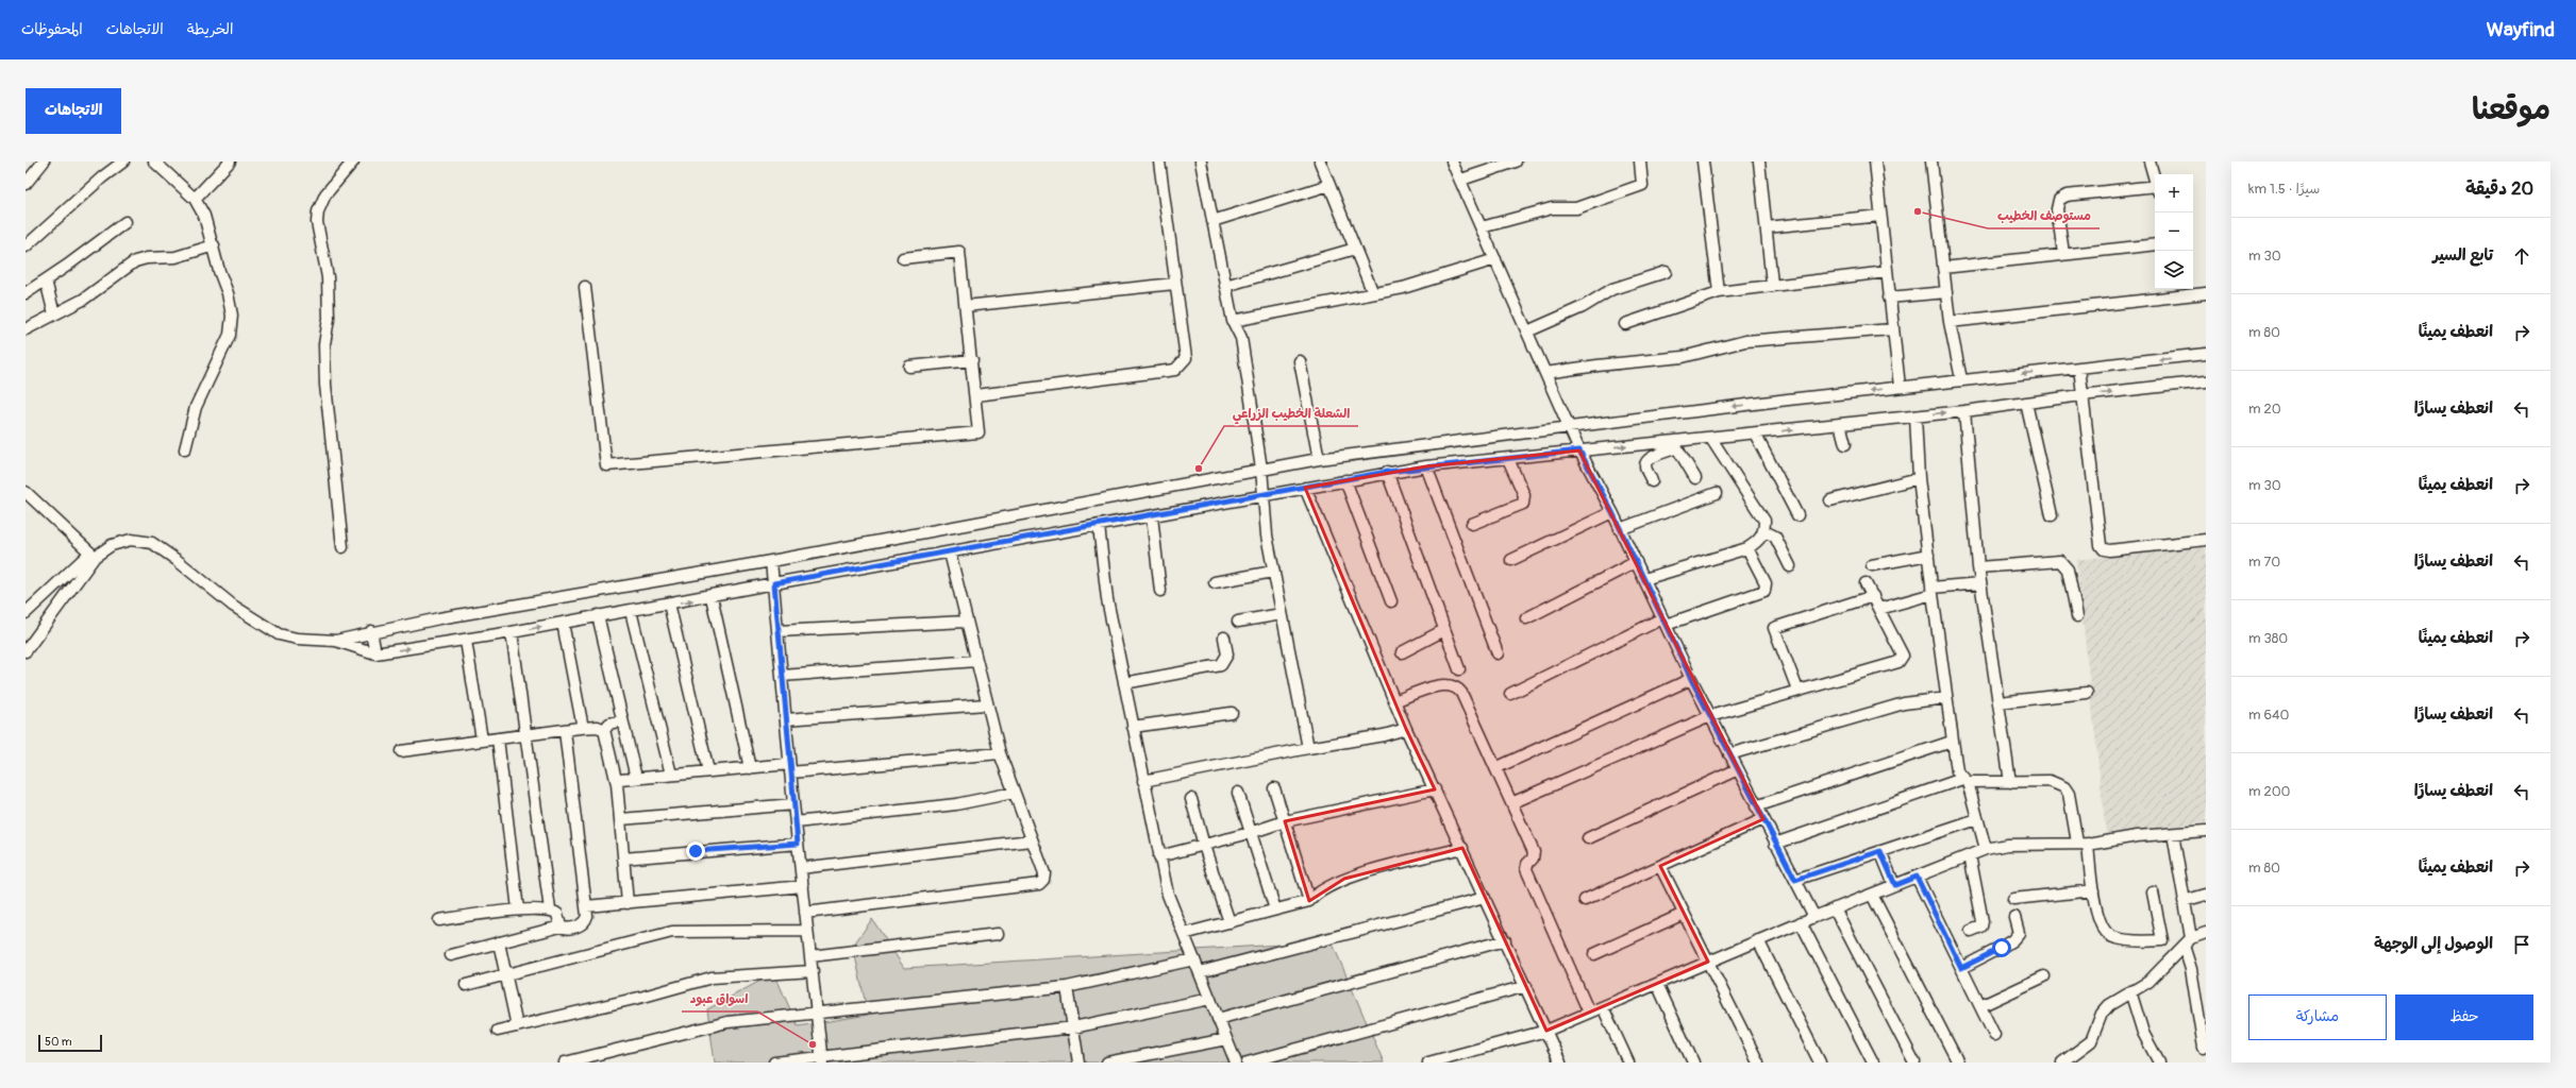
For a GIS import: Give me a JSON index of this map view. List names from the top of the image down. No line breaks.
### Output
{"places":["مستوصف الخطيب","الشعلة الخطيب الزراعي","اسواق عبود"],"scale_bar":"50 m","page":{"header":"Wayfind","nav":["الخريطة","الاتجاهات","المحفوظات"],"title":"موقعنا","buttons":["الاتجاهات",["حفظ","مشاركة"]],"heading":["20 دقيقة","سيرًا · 1.5 km"],"map_buttons":["+","−"],"list":[["تابع السير","30 m"],["انعطف يمينًا","80 m"],["انعطف يسارًا","20 m"],["انعطف يمينًا","30 m"],["انعطف يسارًا","70 m"],["انعطف يمينًا","380 m"],["انعطف يسارًا","640 m"],["انعطف يسارًا","200 m"],["انعطف يمينًا","80 m"],"الوصول إلى الوجهة"],"scale":"50 m"}}
